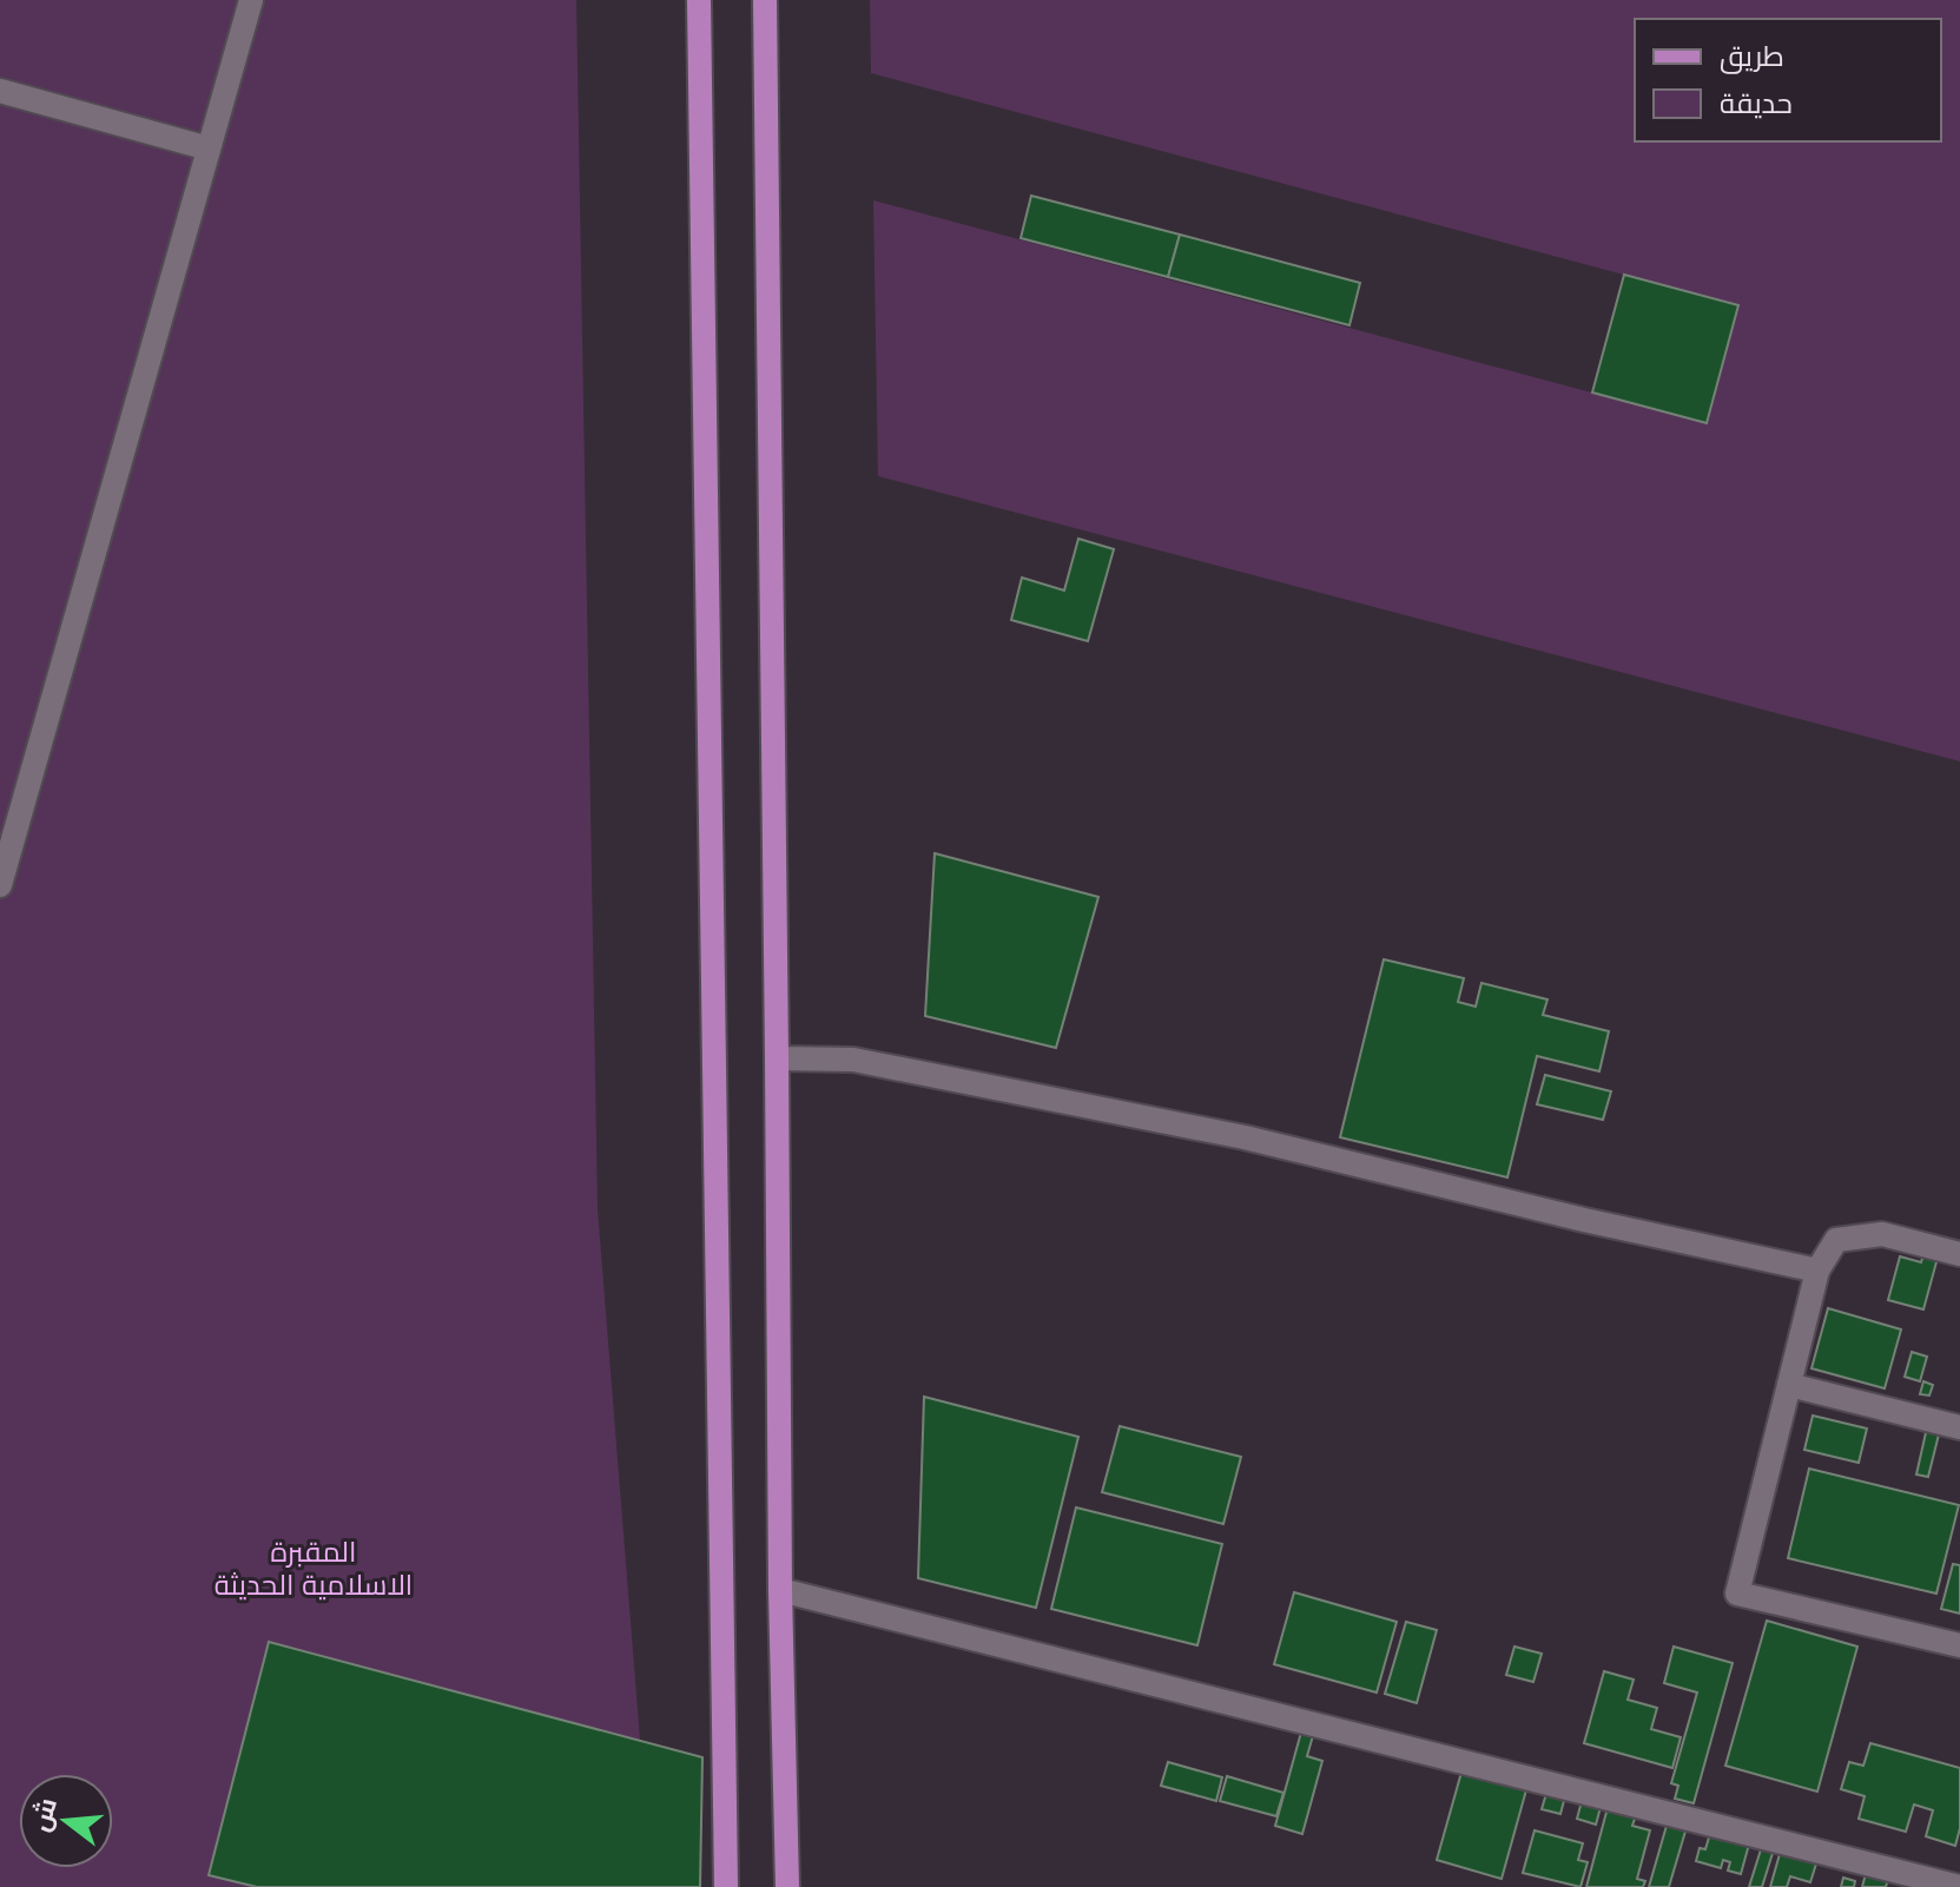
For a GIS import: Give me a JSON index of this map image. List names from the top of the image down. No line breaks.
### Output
{"parks":["المقبرة الاسلامية الحديثة"],"legend":["طريق","حديقة"],"north":"left"}
